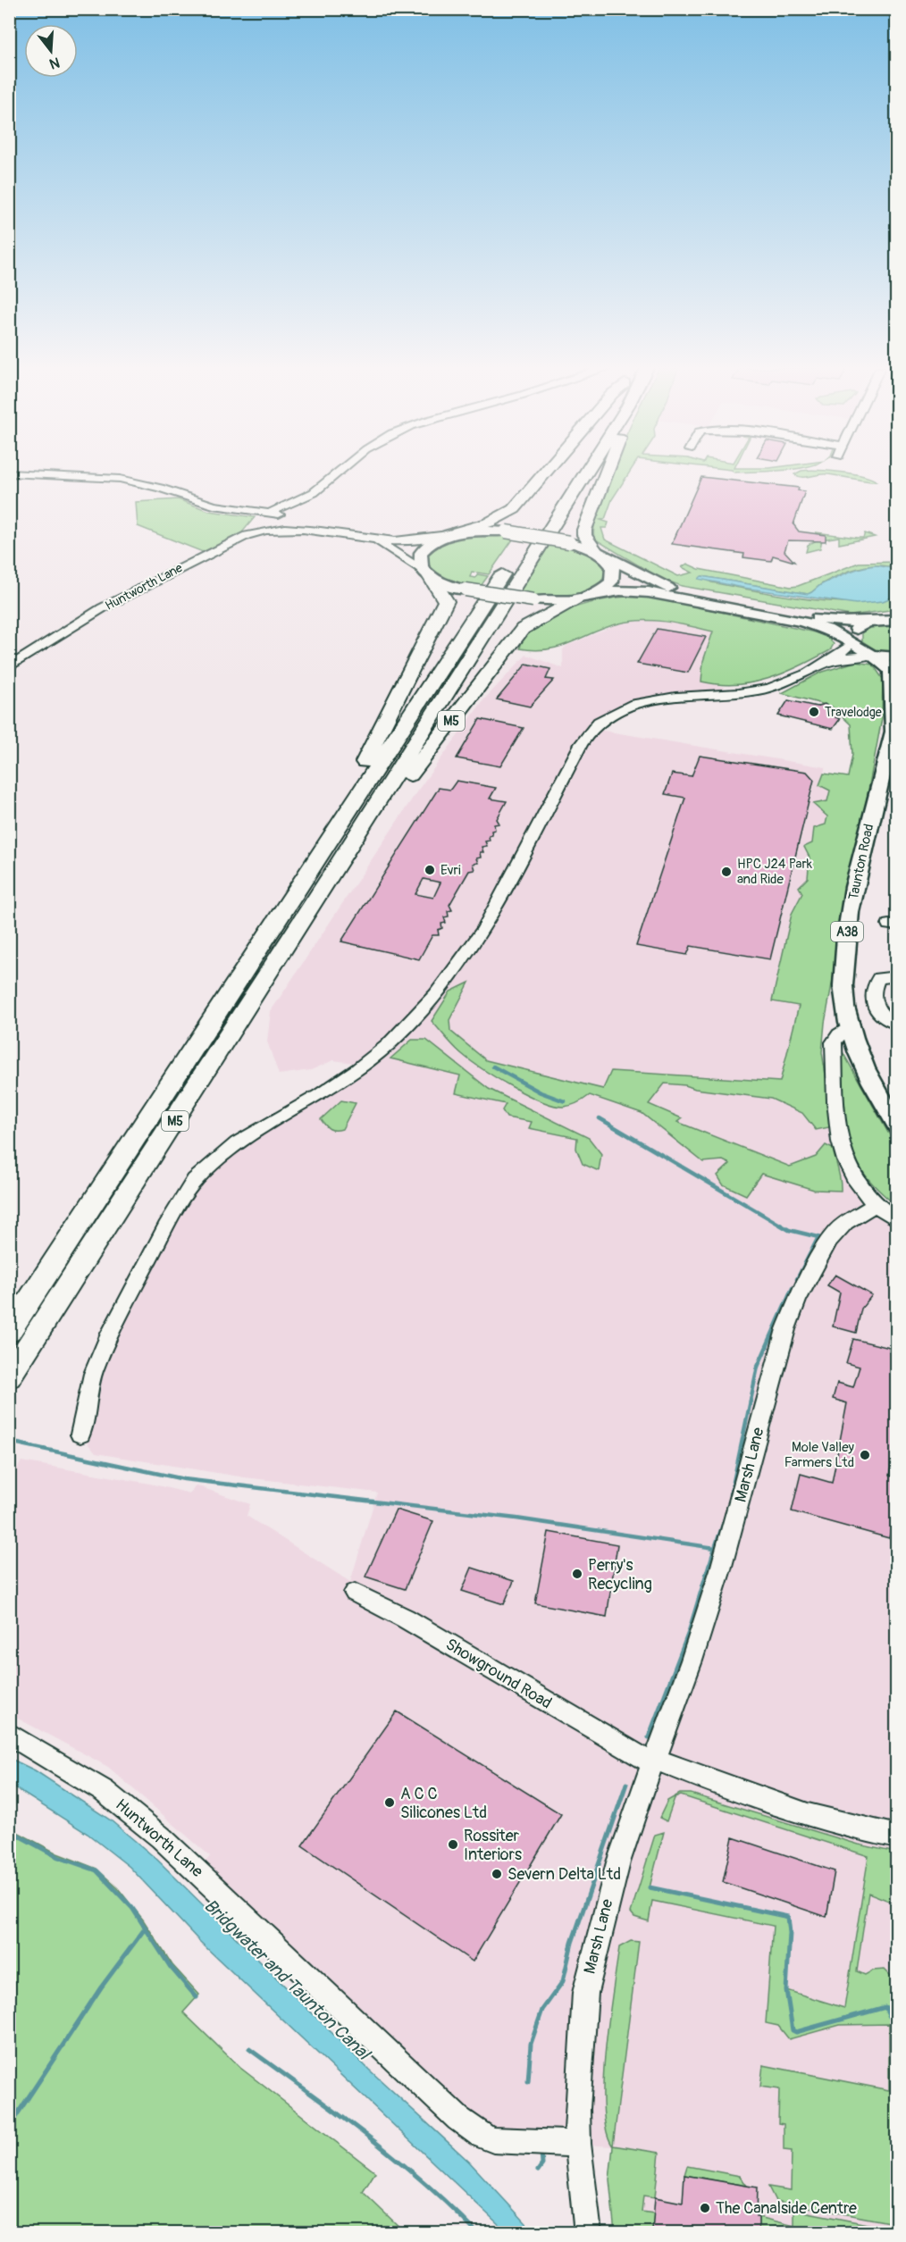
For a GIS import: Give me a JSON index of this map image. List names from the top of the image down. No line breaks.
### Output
{"streets":{"highway":["M5"],"main road":["Taunton Road","A38"],"street":["Huntworth Lane","Marsh Lane","Showground Road"]},"crossings":[["Huntworth Lane","M5"],["Huntworth Lane","Marsh Lane"],["M5","A38"],["Taunton Road","A38"],["Marsh Lane","Showground Road"]],"water":["Bridgwater and Taunton Canal"],"places":["Travelodge","Evri","HPC J24 Park and Ride","Mole Valley Farmers Ltd","Perry's Recycling","A C C Silicones Ltd","Rossiter Interiors","Severn Delta Ltd","The Canalside Centre"],"north":"bottom"}
